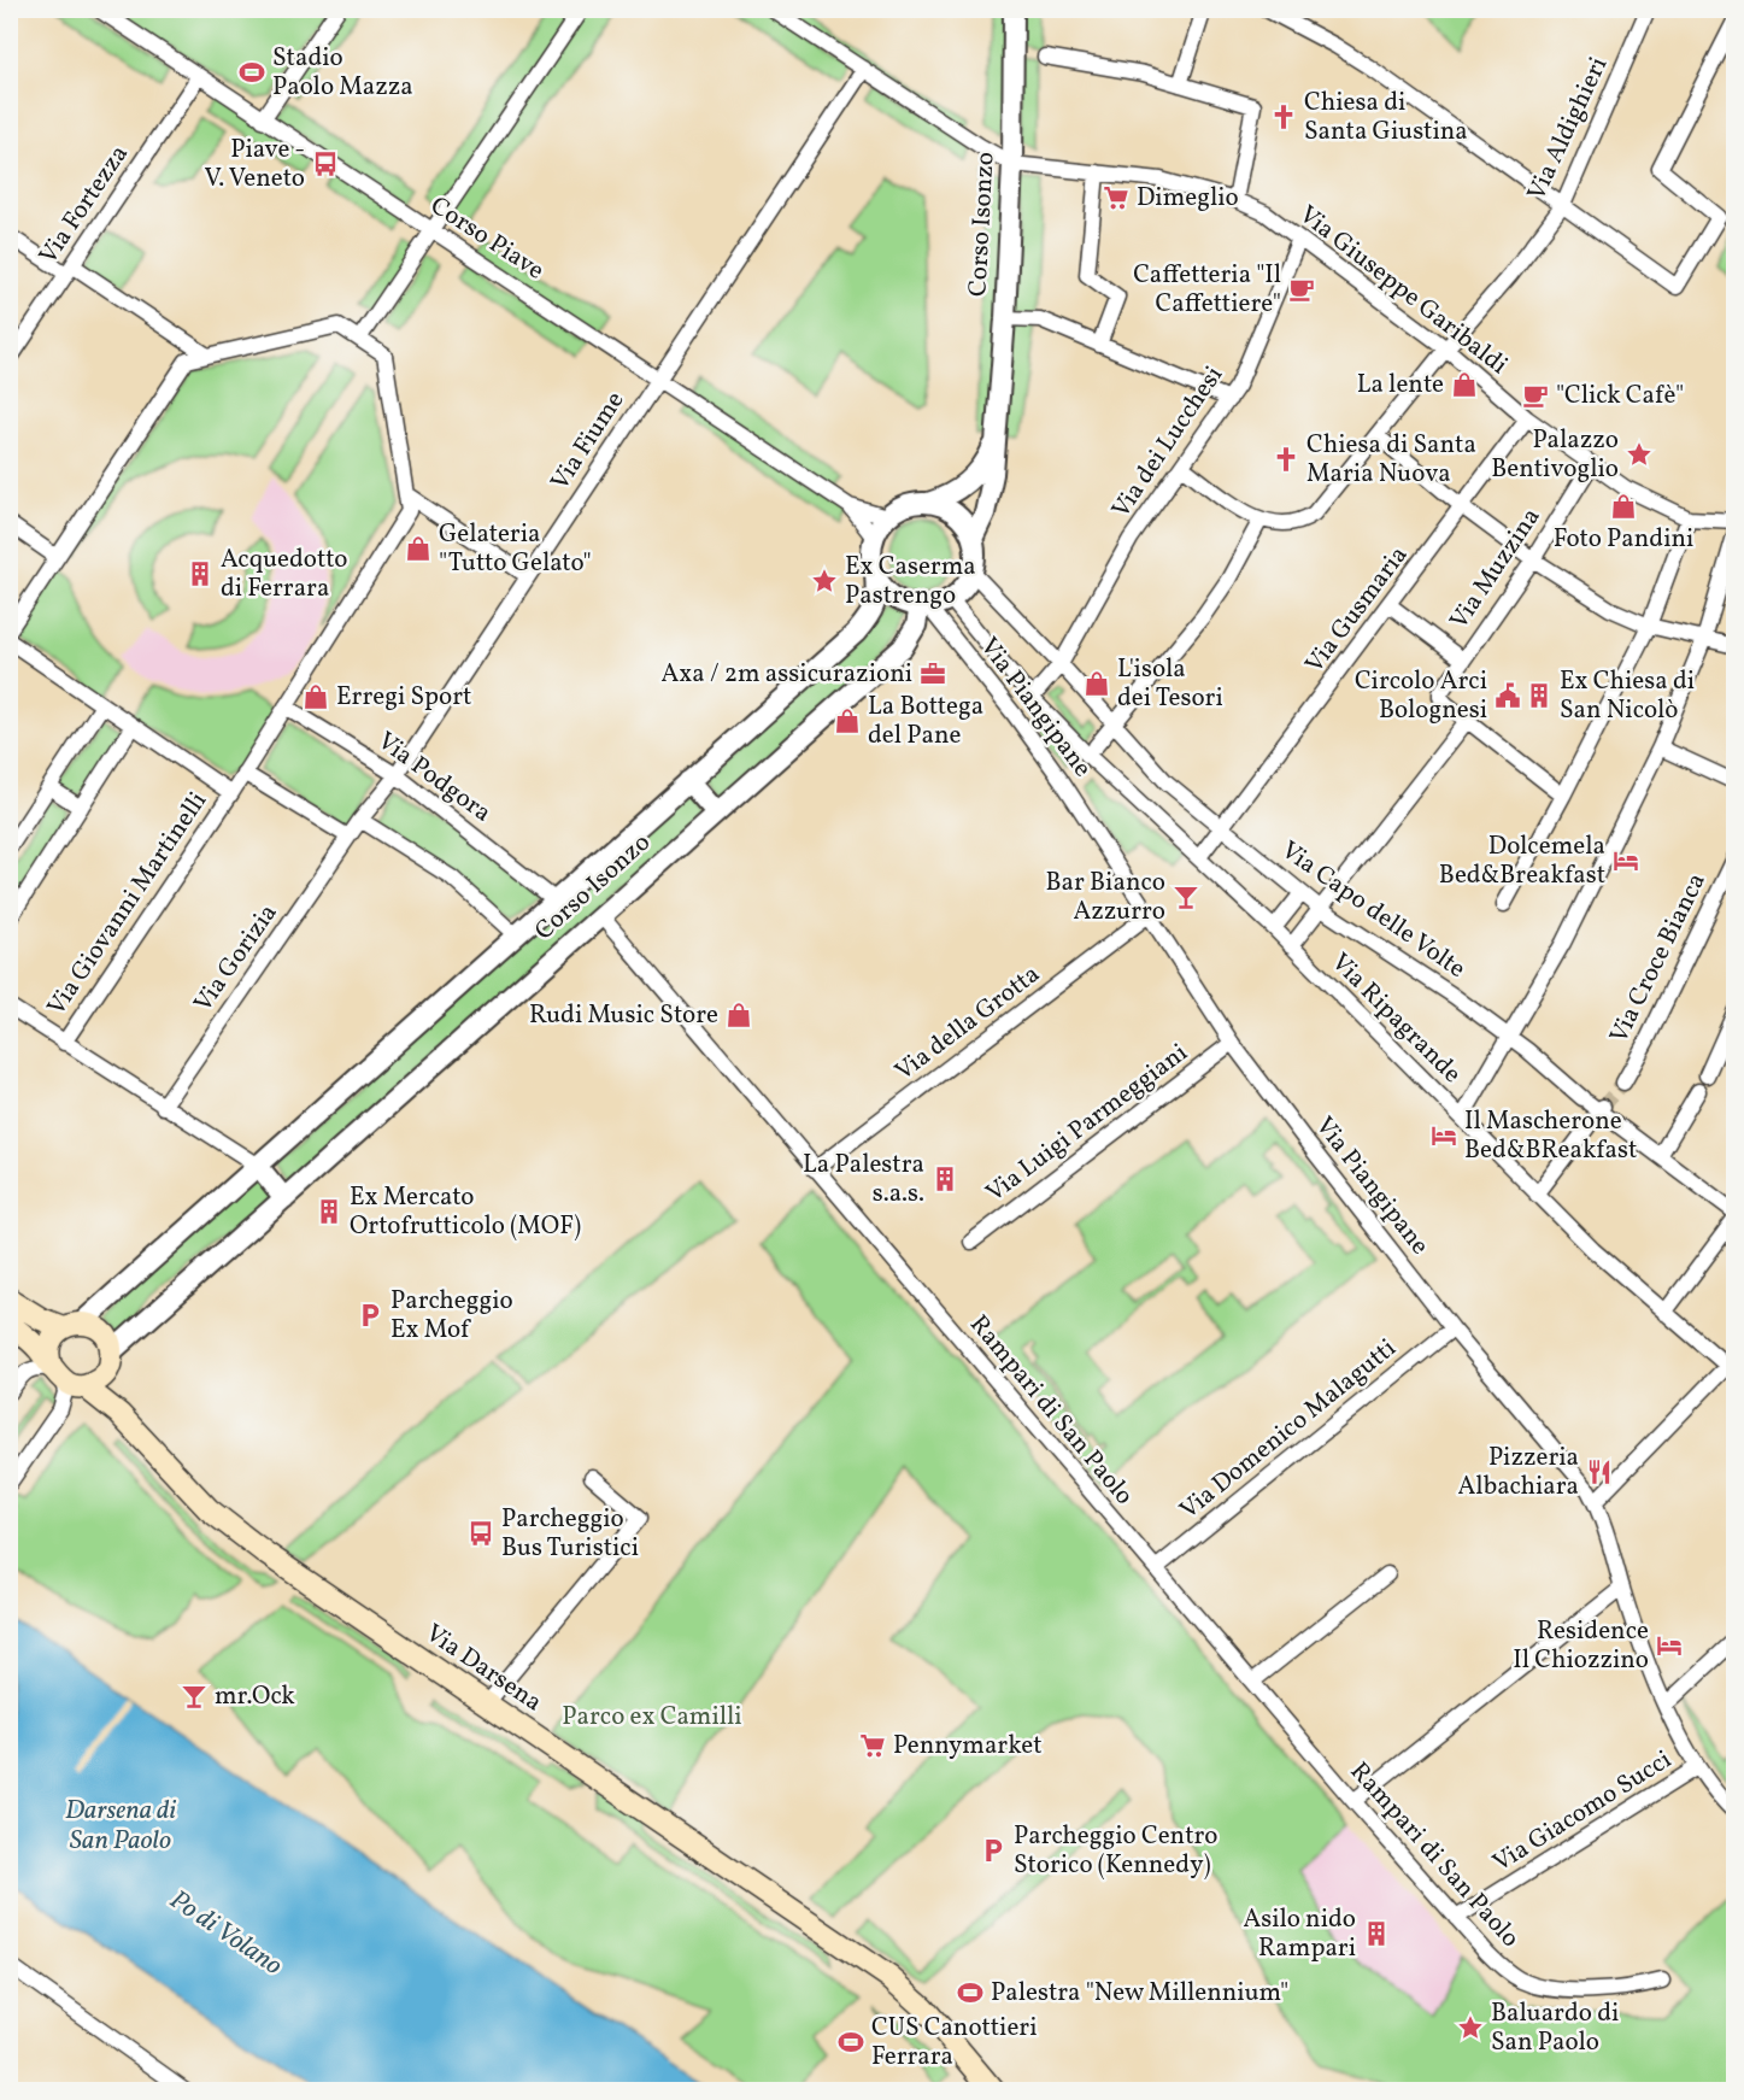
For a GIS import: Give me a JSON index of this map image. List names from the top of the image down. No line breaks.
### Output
{"streets":{"main road":["Via Darsena"],"street":["Via Aldighieri","Via Fortezza","Corso Isonzo","Corso Piave","Via Giuseppe Garibaldi","Via Fiume","Via dei Lucchesi","Via Muzzina","Via Gusmaria","Via Piangipane","Via Podgora","Via Giovanni Martinelli","Via Capo delle Volte","Via Gorizia","Via Croce Bianca","Via Ripagrande","Via della Grotta","Via Luigi Parmeggiani","Rampari di San Paolo","Via Domenico Malagutti","Via Giacomo Succi"]},"crossings":[["Via Aldighieri","Via Giuseppe Garibaldi"],["Via Aldighieri","Via dei Lucchesi"],["Via Fortezza","Corso Piave"],["Corso Isonzo","Corso Piave"],["Corso Isonzo","Via Giuseppe Garibaldi"],["Corso Isonzo","Via Piangipane"],["Corso Isonzo","Via Podgora"],["Corso Isonzo","Via Capo delle Volte"],["Corso Isonzo","Rampari di San Paolo"],["Corso Isonzo","Via Darsena"],["Corso Piave","Via Fiume"],["Corso Piave","Via Piangipane"],["Corso Piave","Via Capo delle Volte"],["Via Giuseppe Garibaldi","Via dei Lucchesi"],["Via Giuseppe Garibaldi","Via Muzzina"],["Via Giuseppe Garibaldi","Via Gusmaria"],["Via Fiume","Via Podgora"],["Via Fiume","Via Gorizia"],["Via dei Lucchesi","Via Capo delle Volte"],["Via dei Lucchesi","Via Ripagrande"],["Via Gusmaria","Via Capo delle Volte"],["Via Gusmaria","Via Ripagrande"],["Via Piangipane","Via Capo delle Volte"],["Via Piangipane","Via della Grotta"],["Via Piangipane","Via Luigi Parmeggiani"],["Via Piangipane","Via Domenico Malagutti"],["Via Piangipane","Via Giacomo Succi"],["Via Podgora","Via Giovanni Martinelli"],["Via della Grotta","Rampari di San Paolo"],["Rampari di San Paolo","Via Domenico Malagutti"],["Rampari di San Paolo","Via Giacomo Succi"]],"water":["Darsena di San Paolo","Po di Volano"],"parks":["Parco ex Camilli"],"places":{"sports":["Stadio Paolo Mazza","Palestra \"New Millennium\"","CUS Canottieri Ferrara"],"church":["Chiesa di Santa Giustina","Chiesa di Santa Maria Nuova"],"bus stop":["Piave - V. Veneto","Parcheggio Bus Turistici"],"supermarket":["Dimeglio","Pennymarket"],"cafe":["Caffetteria \"Il Caffettiere\"","\"Click Cafè\""],"shop":["La lente","Foto Pandini","Gelateria \"Tutto Gelato\"","L'isola dei Tesori","Erregi Sport","La Bottega del Pane","Rudi Music Store"],"place":["Palazzo Bentivoglio","Ex Caserma Pastrengo","Baluardo di San Paolo"],"building":["Acquedotto di Ferrara","Ex Chiesa di San Nicolò","La Palestra s.a.s.","Ex Mercato Ortofrutticolo (MOF)","Asilo nido Rampari"],"office":["Axa / 2m assicurazioni"],"public building":["Circolo Arci Bolognesi"],"hotel":["Dolcemela Bed&Breakfast","Il Mascherone Bed&BReakfast","Residence Il Chiozzino"],"bar":["Bar Bianco Azzurro","mr.Ock"],"parking":["Parcheggio Ex Mof","Parcheggio Centro Storico (Kennedy)"],"restaurant":["Pizzeria Albachiara"]}}
